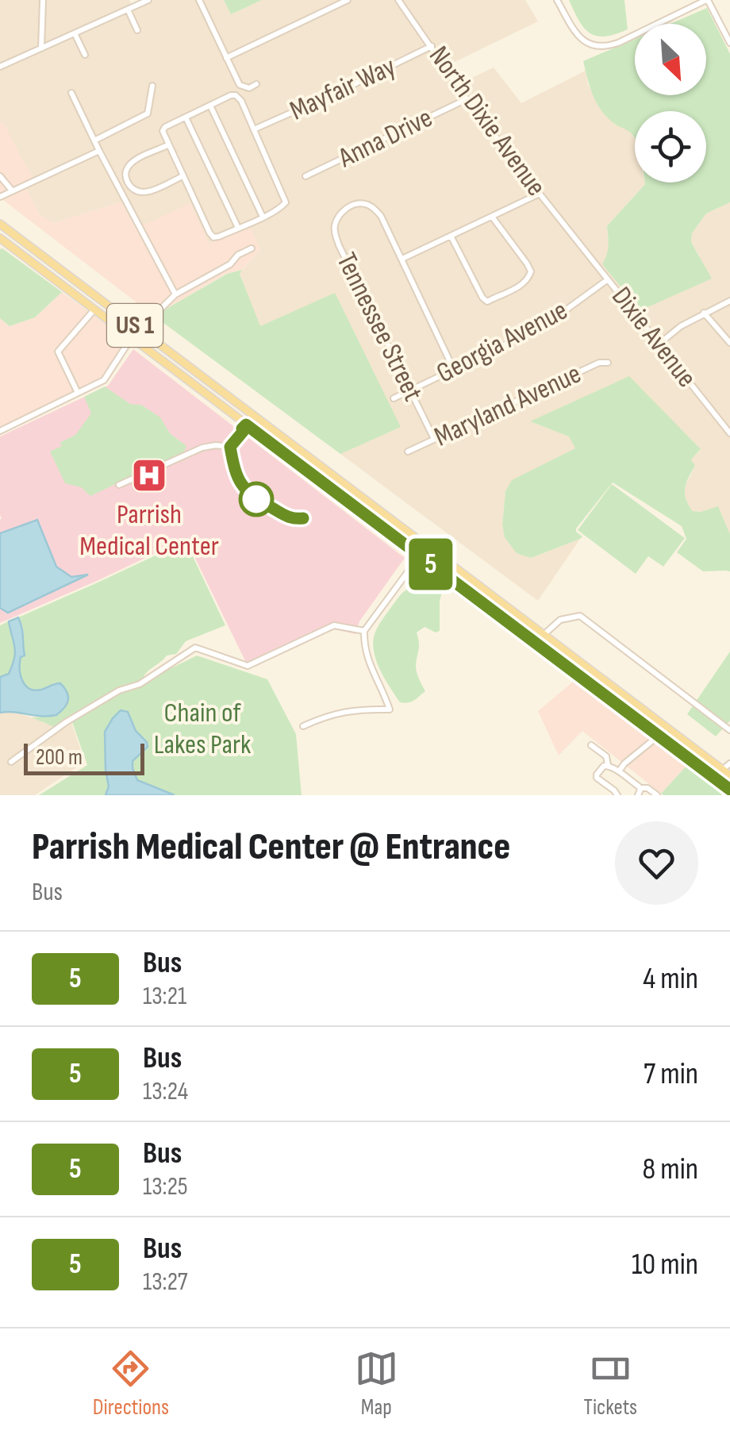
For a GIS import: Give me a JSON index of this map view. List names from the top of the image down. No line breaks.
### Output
{"streets":{"main road":["US 1"],"street":["Mayfair Way","North Dixie Avenue","Anna Drive","Tennessee Street","Dixie Avenue","Georgia Avenue","Maryland Avenue"]},"crossings":[["Mayfair Way","North Dixie Avenue"],["North Dixie Avenue","Anna Drive"],["North Dixie Avenue","Dixie Avenue"],["Tennessee Street","Georgia Avenue"],["Tennessee Street","Maryland Avenue"],["Dixie Avenue","Georgia Avenue"]],"parks":["Chain of Lakes Park"],"places":{"hospital":["Parrish Medical Center"]},"lines":["bus line 5"],"scale_bar":"200 m","north":"bottom right","page":{"on_map":"5","scale":"200 m","heading":["Parrish Medical Center @ Entrance","Bus"],"list":[{"mark":"5","name":"Bus","note":"13:21","value":"4 min"},{"mark":"5","name":"Bus","note":"13:24","value":"7 min"},{"mark":"5","name":"Bus","note":"13:25","value":"8 min"},{"mark":"5","name":"Bus","note":"13:27","value":"10 min"}],"tabs":["Directions","Map","Tickets"]}}
